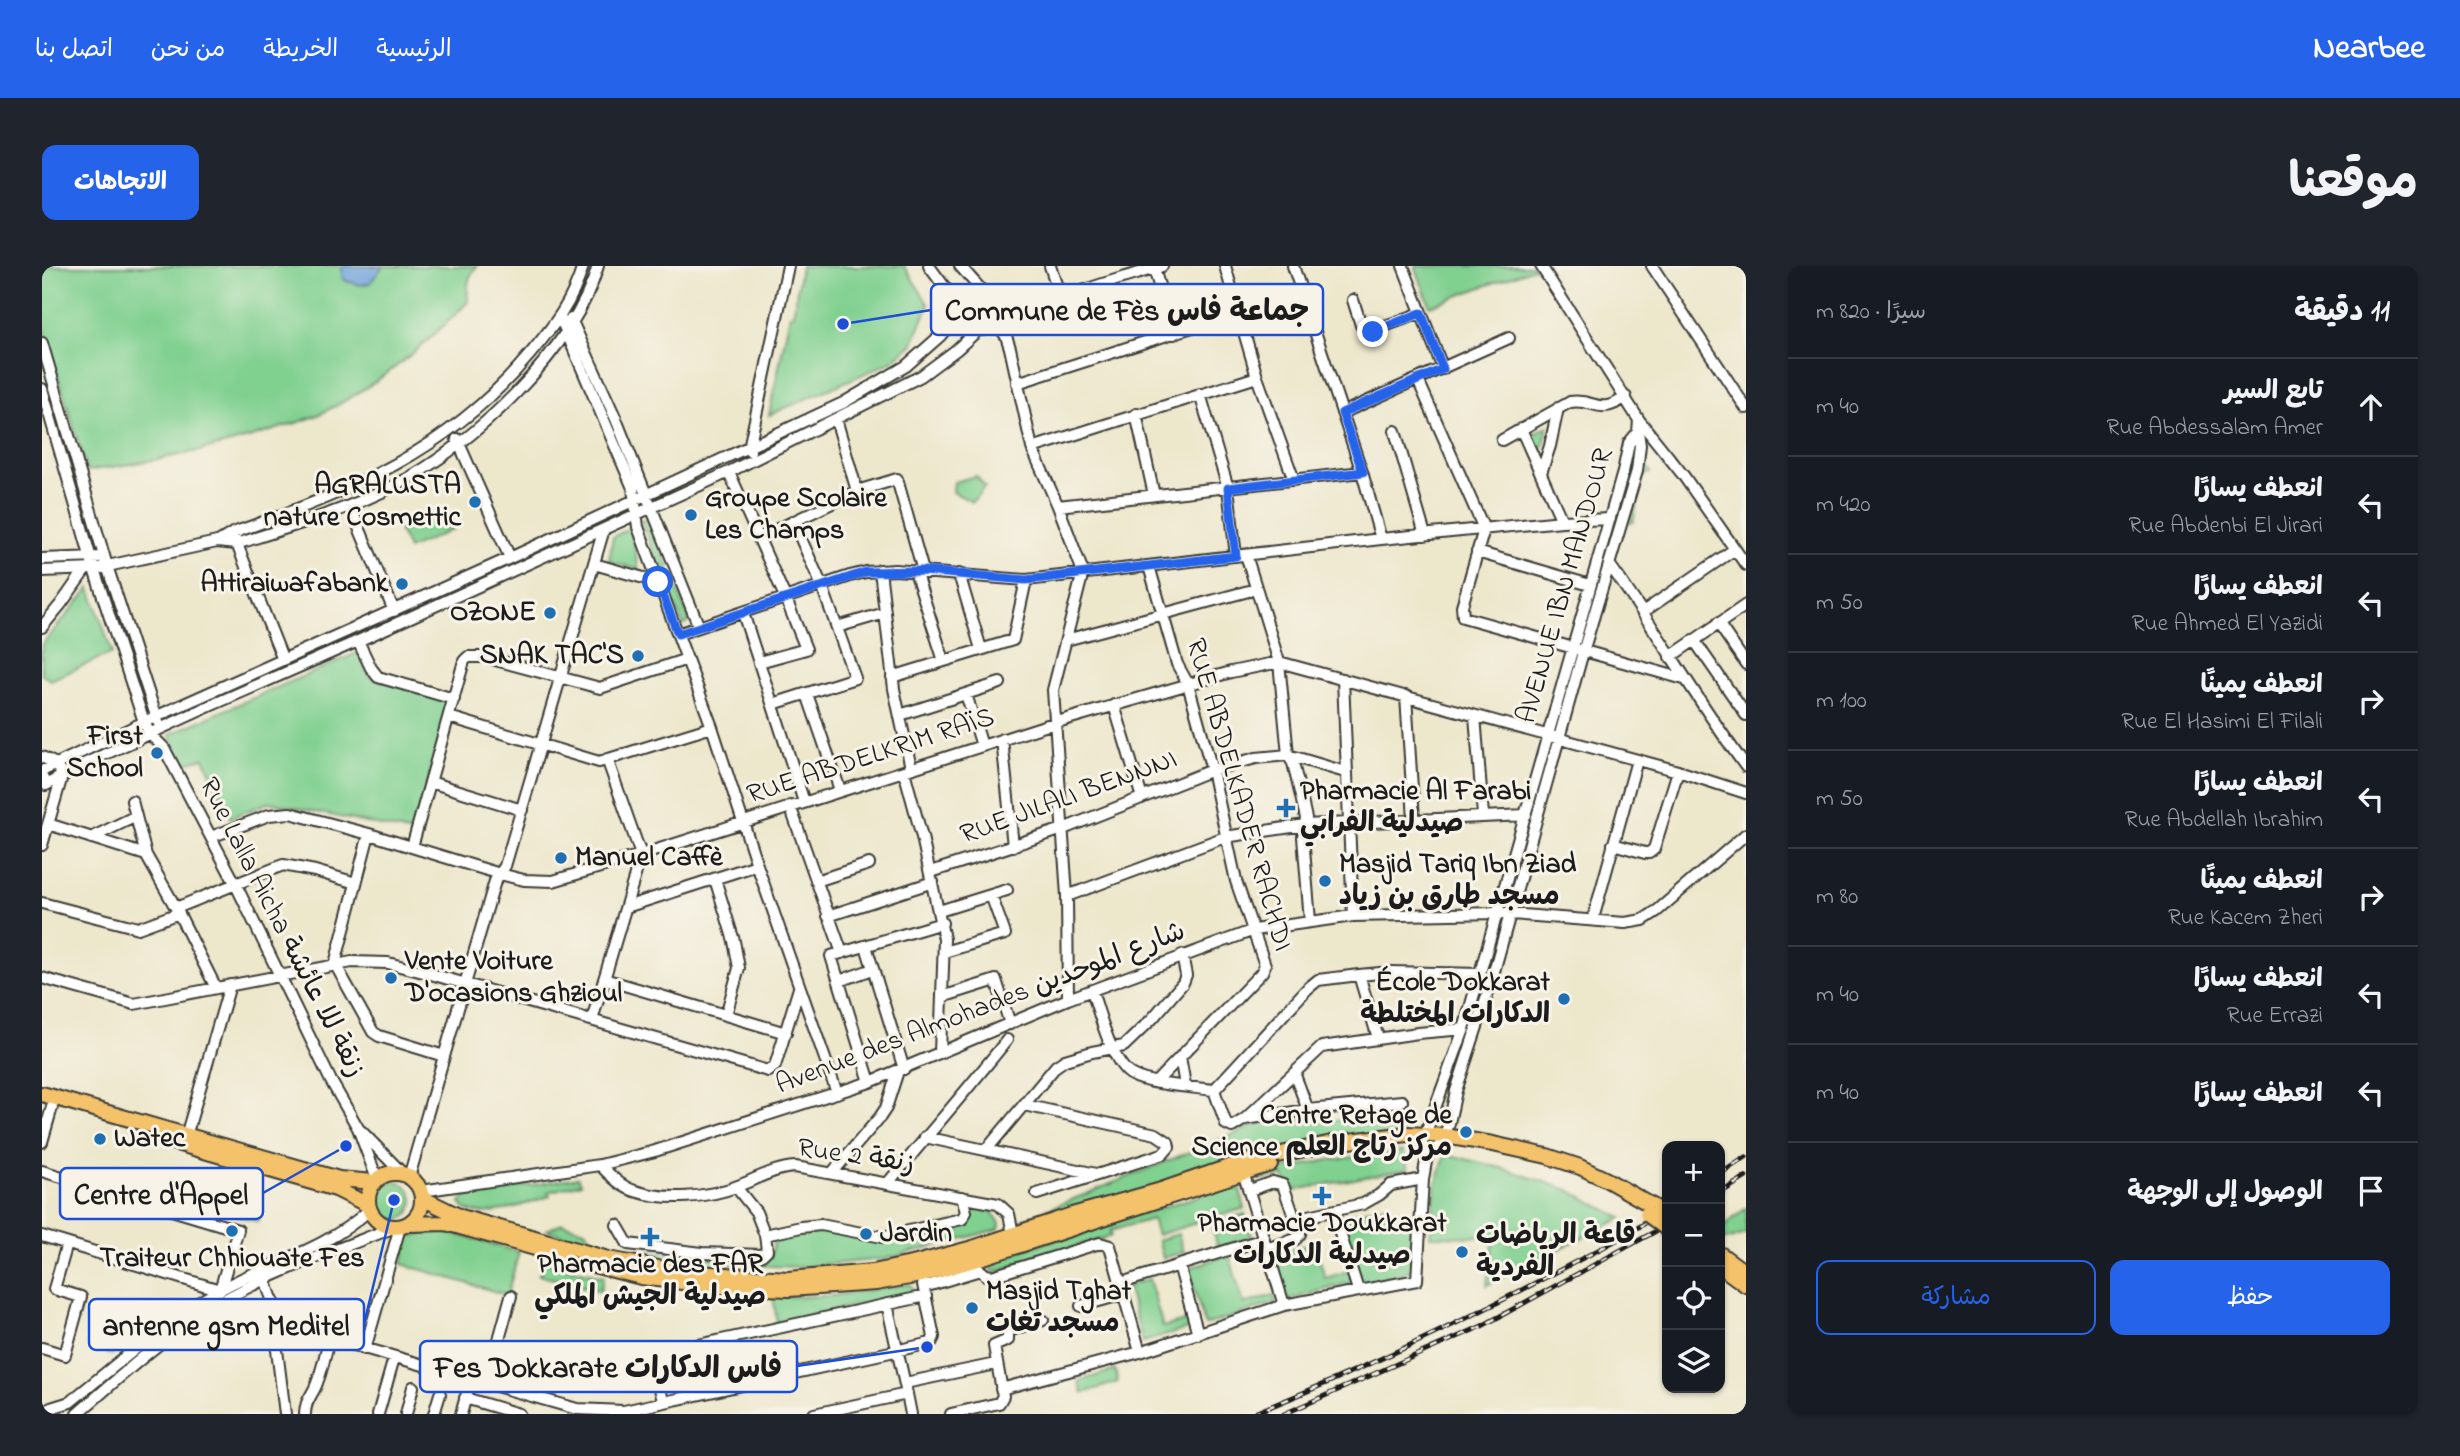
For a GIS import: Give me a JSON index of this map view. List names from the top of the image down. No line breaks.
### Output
{"streets":{"street":["AVENUE IBN MANDOUR","RUE ABDELKRIM RAÏS","RUE ABDELKADER RACHDI","RUE JILALI BENNNI","Rue Lalla Aicha زنقة للا عائشة","Avenue des Almohades شارع الموحدين","Rue 2 زنقة"]},"crossings":[["AVENUE IBN MANDOUR","RUE ABDELKRIM RAÏS"],["AVENUE IBN MANDOUR","Avenue des Almohades شارع الموحدين"],["RUE ABDELKRIM RAÏS","RUE ABDELKADER RACHDI"],["RUE ABDELKRIM RAÏS","Rue Lalla Aicha زنقة للا عائشة"],["RUE ABDELKADER RACHDI","RUE JILALI BENNNI"],["RUE ABDELKADER RACHDI","Avenue des Almohades شارع الموحدين"],["Rue Lalla Aicha زنقة للا عائشة","Avenue des Almohades شارع الموحدين"],["Avenue des Almohades شارع الموحدين","Rue 2 زنقة"]],"places":{"other":["Commune de Fès جماعة فاس","AGRALUSTA nature Cosmettic","Groupe Scolaire Les Champs","Attiraiwafabank","OZONE","SNAK TAC'S","First School","Manuel Caffè","Masjid Tariq Ibn Ziad مسجد طارق بن زياد","Vente Voiture D'ocasions Ghzioul","École Dokkarat الدكارات المختلطة","Centre Retage de Science مركز رتاج العلم","Watec","Centre d'Appel","antenne gsm Meditel","Traiteur Chhiouate Fes","Jardin","قاعة الرياضات الفردية","Masjid Tghat مسجد تغات","Fes Dokkarate فاس الدكارات"],"health":["Pharmacie Al Farabi صيدلية الفرابي","Pharmacie Doukkarat صيدلية الدكارات","Pharmacie des FAR صيدلية الجيش الملكي"]},"page":{"header":"Nearbee","nav":["الرئيسية","الخريطة","من نحن","اتصل بنا"],"title":"موقعنا","buttons":["الاتجاهات",["حفظ","مشاركة"]],"heading":["11 دقيقة","سيرًا · 820 m"],"list":[["تابع السير","Rue Abdessalam Amer","40 m"],["انعطف يسارًا","Rue Abdenbi El Jirari","420 m"],["انعطف يسارًا","Rue Ahmed El Yazidi","50 m"],["انعطف يمينًا","Rue El Hasimi El Filali","100 m"],["انعطف يسارًا","Rue Abdellah Ibrahim","50 m"],["انعطف يمينًا","Rue Kacem Zheri","80 m"],["انعطف يسارًا","Rue Errazi","40 m"],["انعطف يسارًا","40 m"],"الوصول إلى الوجهة"],"map_buttons":["+","−"]}}
